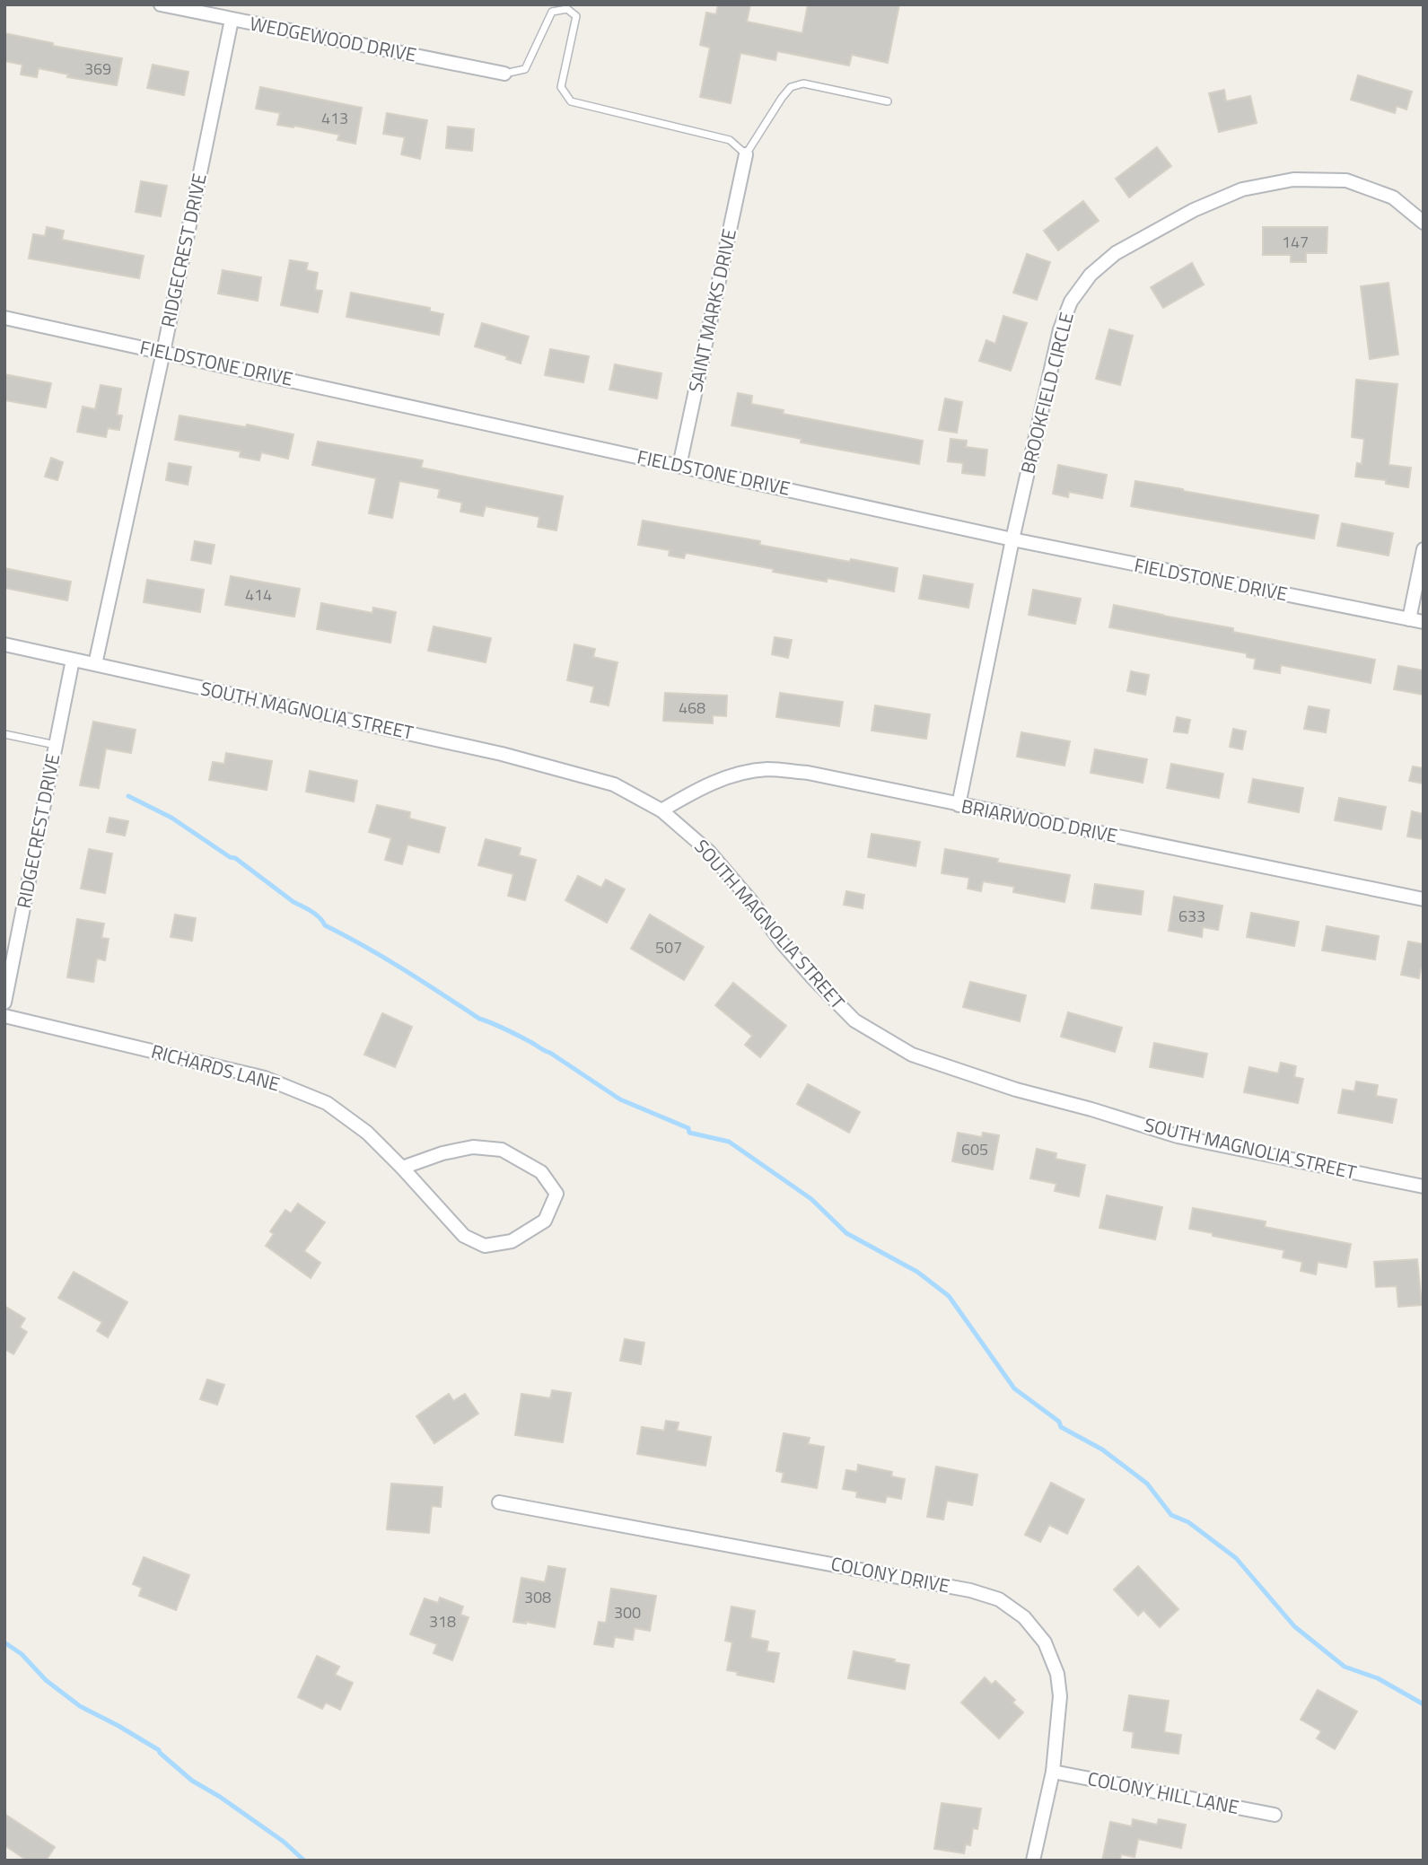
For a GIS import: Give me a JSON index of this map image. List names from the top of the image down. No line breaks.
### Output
{"streets":{"street":["WEDGEWOOD DRIVE","RIDGECREST DRIVE","SAINT MARKS DRIVE","FIELDSTONE DRIVE","BROOKFIELD CIRCLE","SOUTH MAGNOLIA STREET","BRIARWOOD DRIVE","RICHARDS LANE","COLONY DRIVE","COLONY HILL LANE"]},"crossings":[["WEDGEWOOD DRIVE","RIDGECREST DRIVE"],["RIDGECREST DRIVE","FIELDSTONE DRIVE"],["RIDGECREST DRIVE","SOUTH MAGNOLIA STREET"],["SAINT MARKS DRIVE","FIELDSTONE DRIVE"],["FIELDSTONE DRIVE","BROOKFIELD CIRCLE"],["BROOKFIELD CIRCLE","BRIARWOOD DRIVE"],["SOUTH MAGNOLIA STREET","BRIARWOOD DRIVE"],["COLONY DRIVE","COLONY HILL LANE"]],"house_numbers":["369","413","147","414","468","633","507","605","308","300","318"]}
